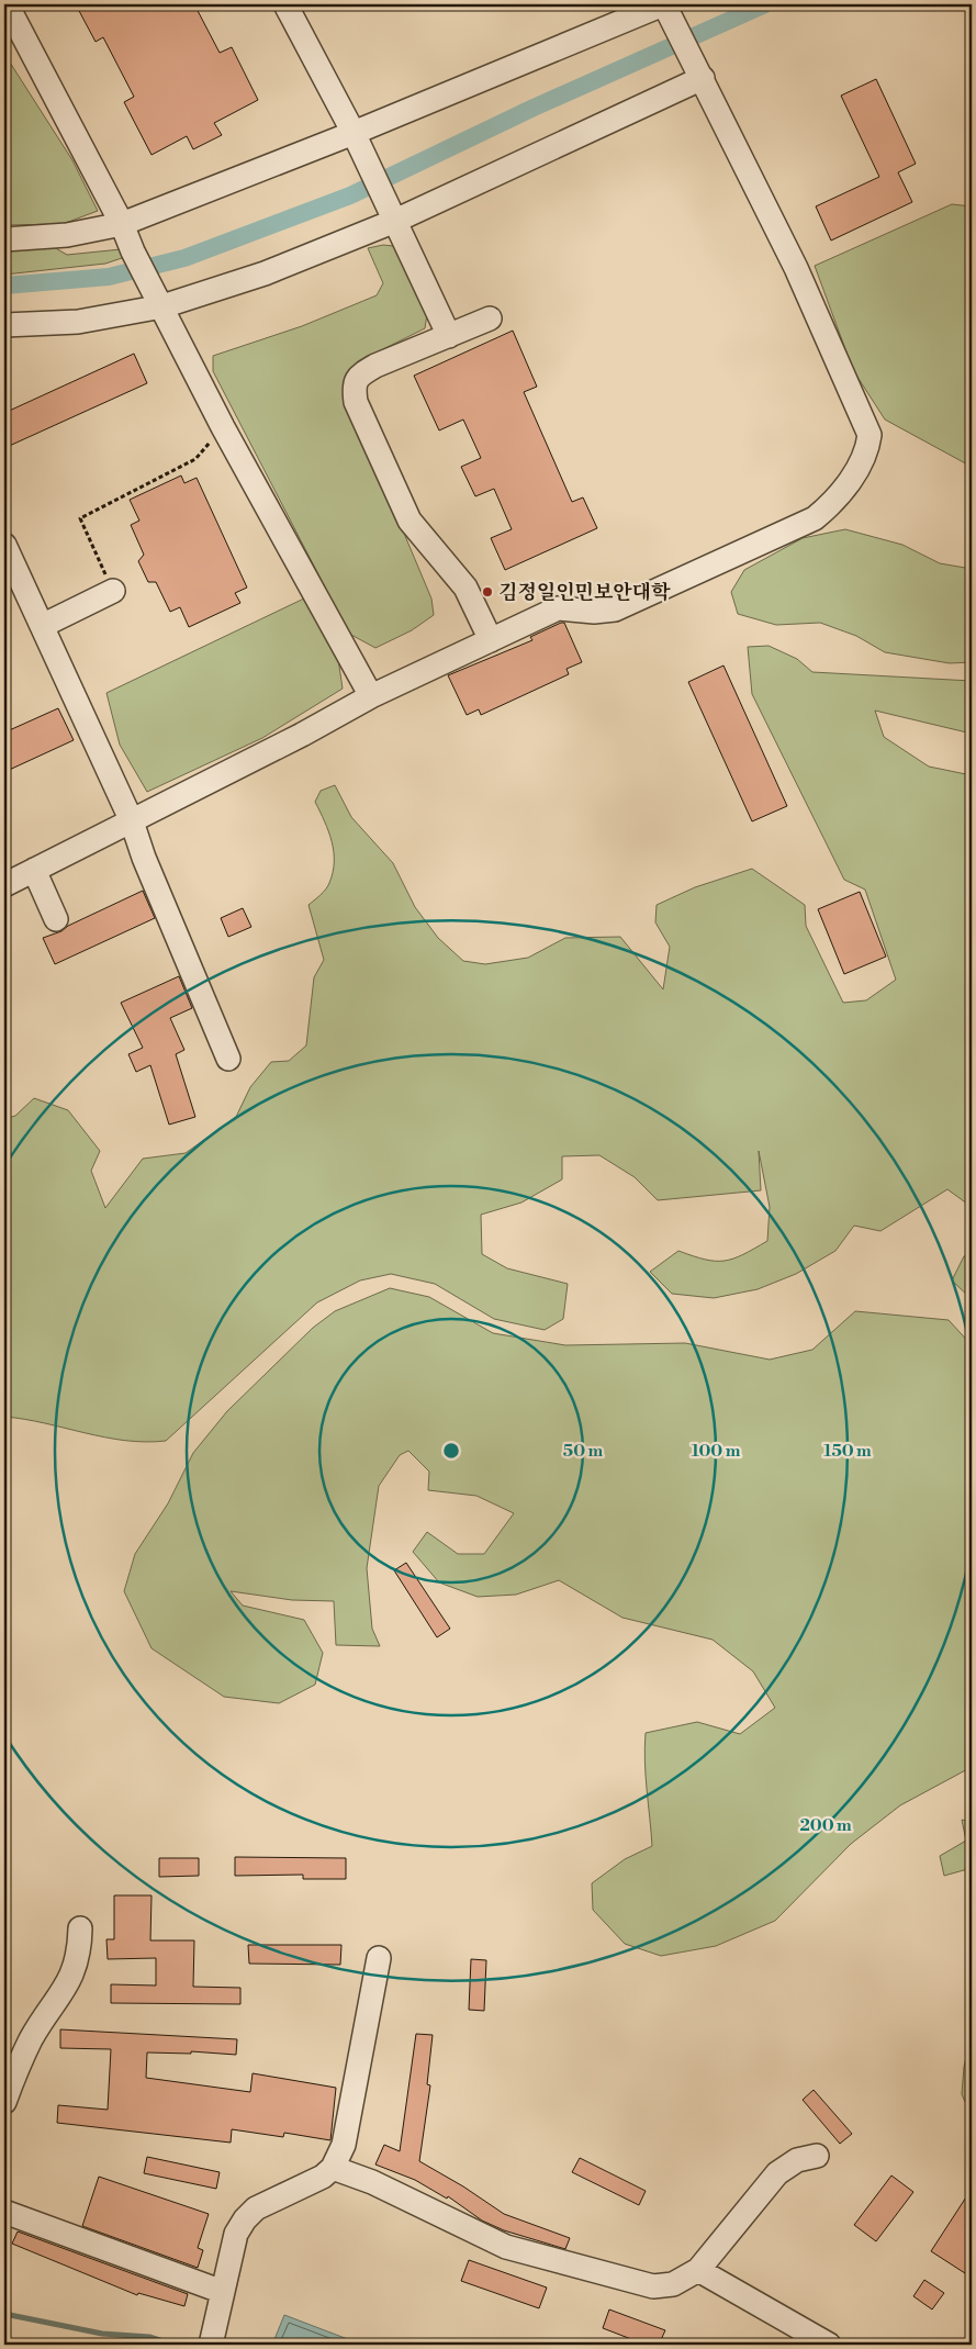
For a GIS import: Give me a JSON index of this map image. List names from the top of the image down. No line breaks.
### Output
{"places":["김정일인민보안대학"],"rings":["50 m","100 m","150 m","200 m"]}
